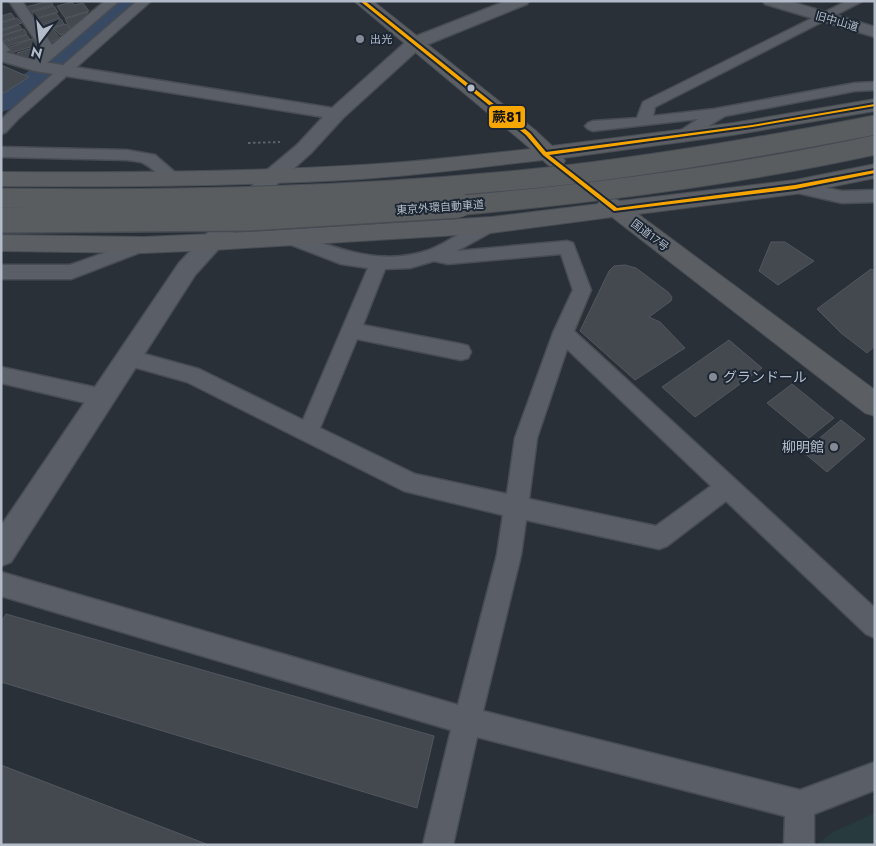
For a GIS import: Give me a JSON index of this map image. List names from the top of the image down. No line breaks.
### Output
{"streets":{"highway":["東京外環自動車道","国道17号"],"street":["旧中山道"]},"places":["出光","グランドール","柳明館"],"lines":["transit line 蕨81"],"north":"bottom"}
